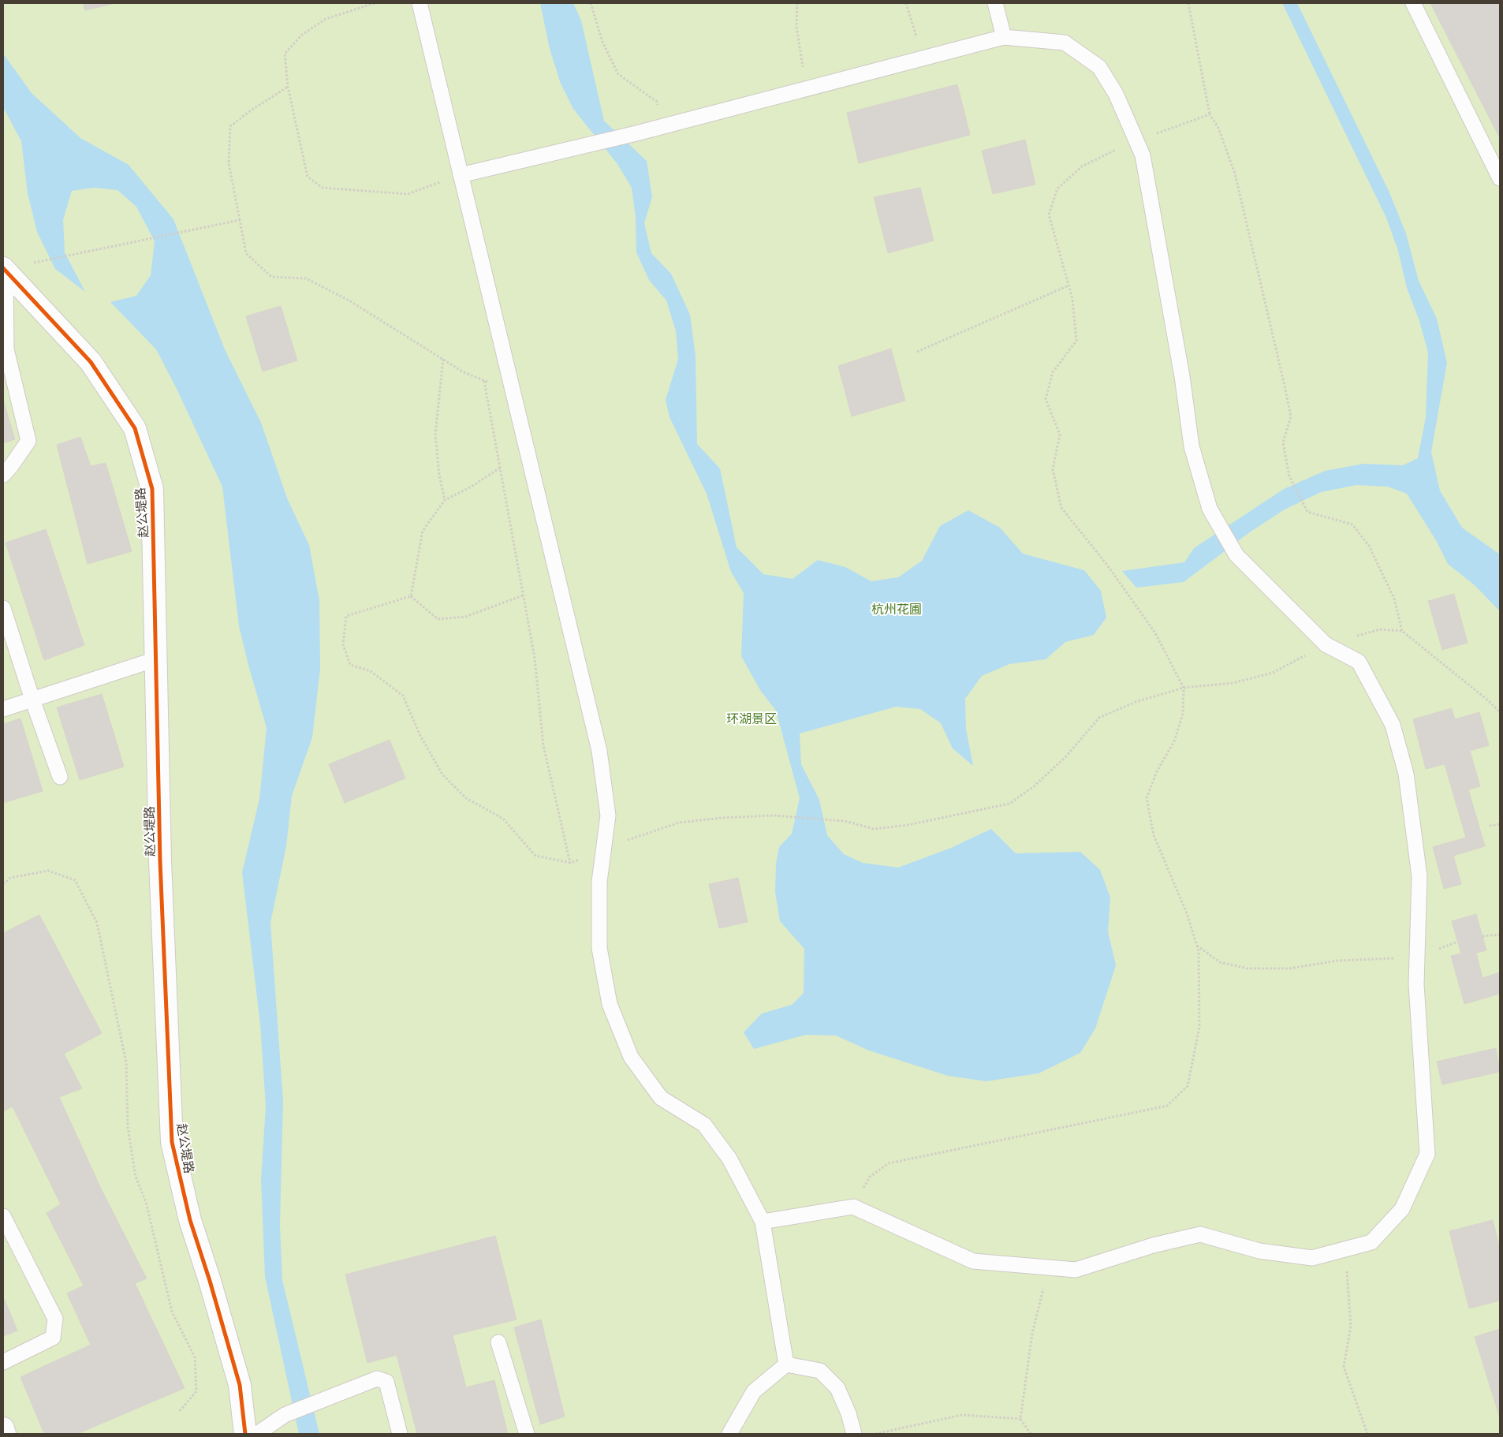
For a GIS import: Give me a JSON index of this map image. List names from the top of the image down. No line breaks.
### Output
{"streets":{"street":["赵公堤路"]},"parks":["杭州花圃","环湖景区"]}
